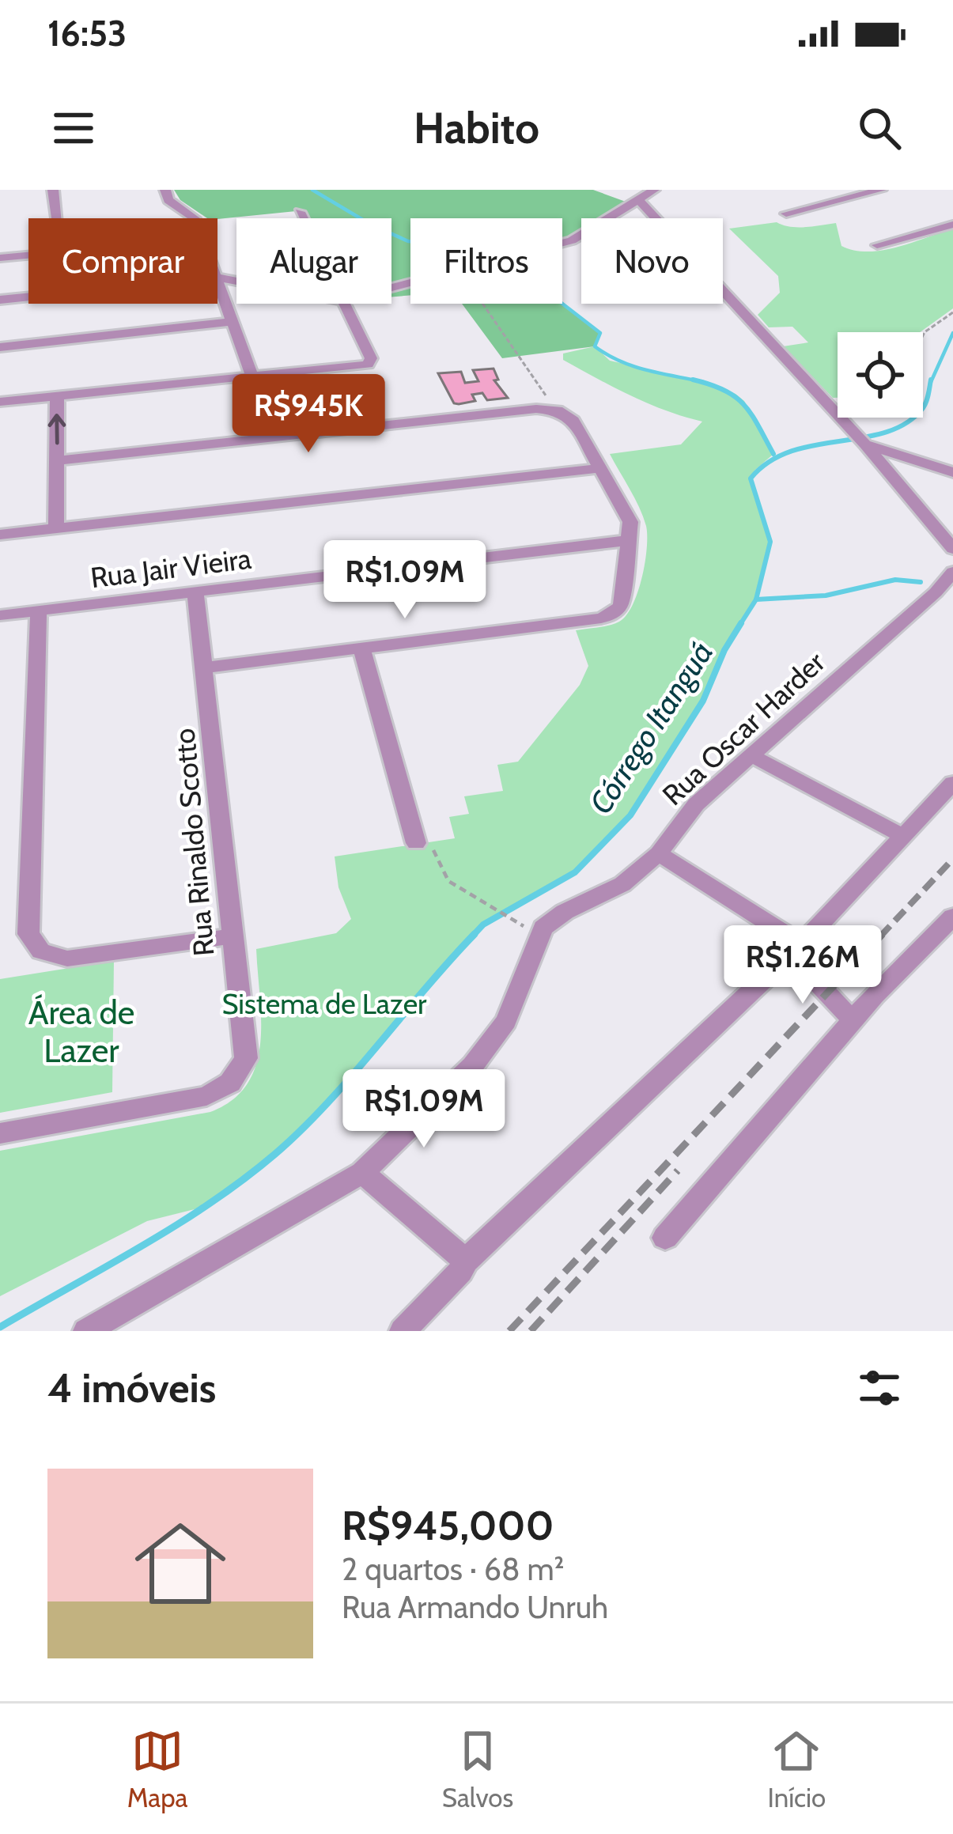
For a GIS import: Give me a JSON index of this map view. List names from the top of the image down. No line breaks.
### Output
{"streets":{"street":["Rua Jair Vieira","Rua Oscar Harder","Rua Rinaldo Scotto"]},"crossings":[["Rua Jair Vieira","Rua Rinaldo Scotto"]],"water":["Córrego Itanguá"],"parks":["Sistema de Lazer","Área de Lazer"],"page":{"status":"16:53","header":"Habito","chip":["Comprar","Alugar","Filtros","Novo"],"price":["R$945K","R$1.09M","R$1.26M","R$1.09M"],"heading":"4 imóveis","list":[{"name":"R$945,000","note":"2 quartos · 68 m² · Rua Armando Unruh"}],"tabs":["Mapa","Salvos","Início"]}}
